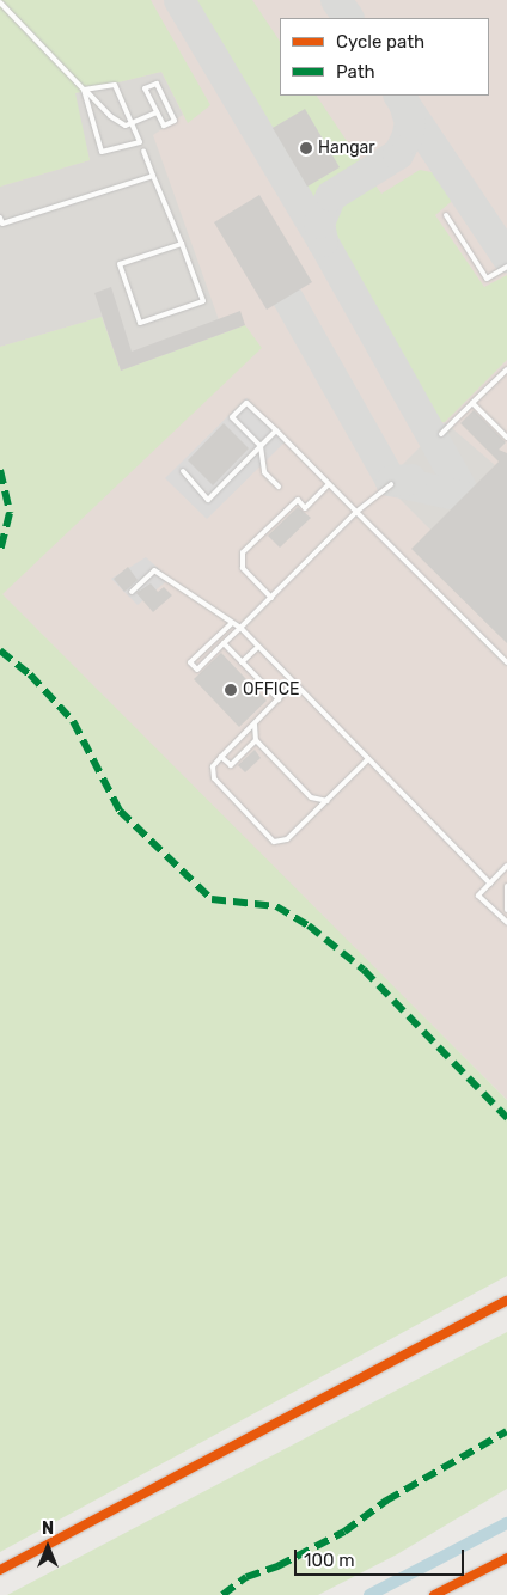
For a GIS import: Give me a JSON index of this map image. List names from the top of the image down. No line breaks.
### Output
{"places":["Hangar","OFFICE"],"legend":["Cycle path","Path"],"scale_bar":"100 m","north":"top"}
